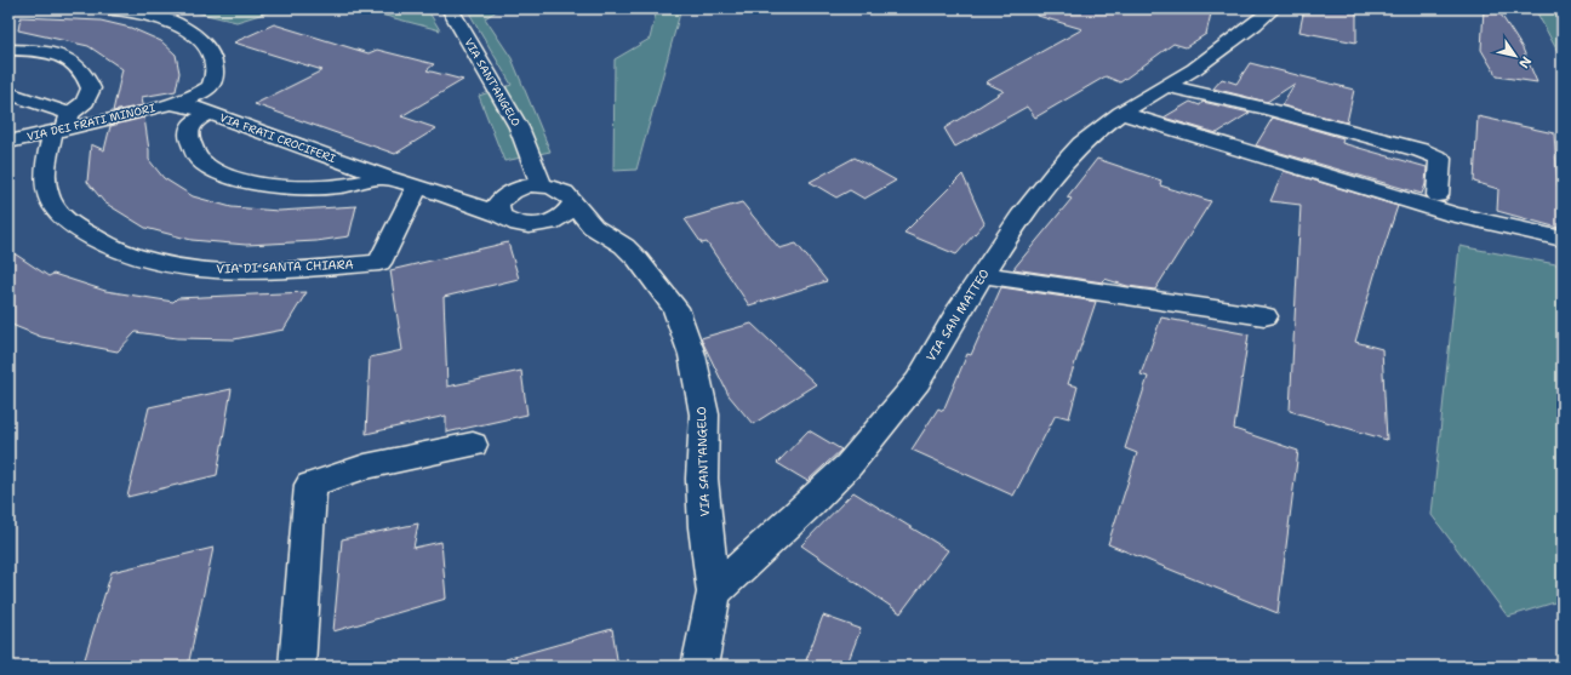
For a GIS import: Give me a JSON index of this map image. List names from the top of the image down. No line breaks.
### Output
{"streets":{"street":["VIA SANT'ANGELO","VIA DEI FRATI MINORI","VIA FRATI CROCIFERI","VIA DI SANTA CHIARA","VIA SAN MATTEO"]},"crossings":[["VIA SANT'ANGELO","VIA FRATI CROCIFERI"],["VIA SANT'ANGELO","VIA SAN MATTEO"],["VIA DEI FRATI MINORI","VIA FRATI CROCIFERI"],["VIA DEI FRATI MINORI","VIA DI SANTA CHIARA"],["VIA FRATI CROCIFERI","VIA DI SANTA CHIARA"]],"north":"bottom right"}
